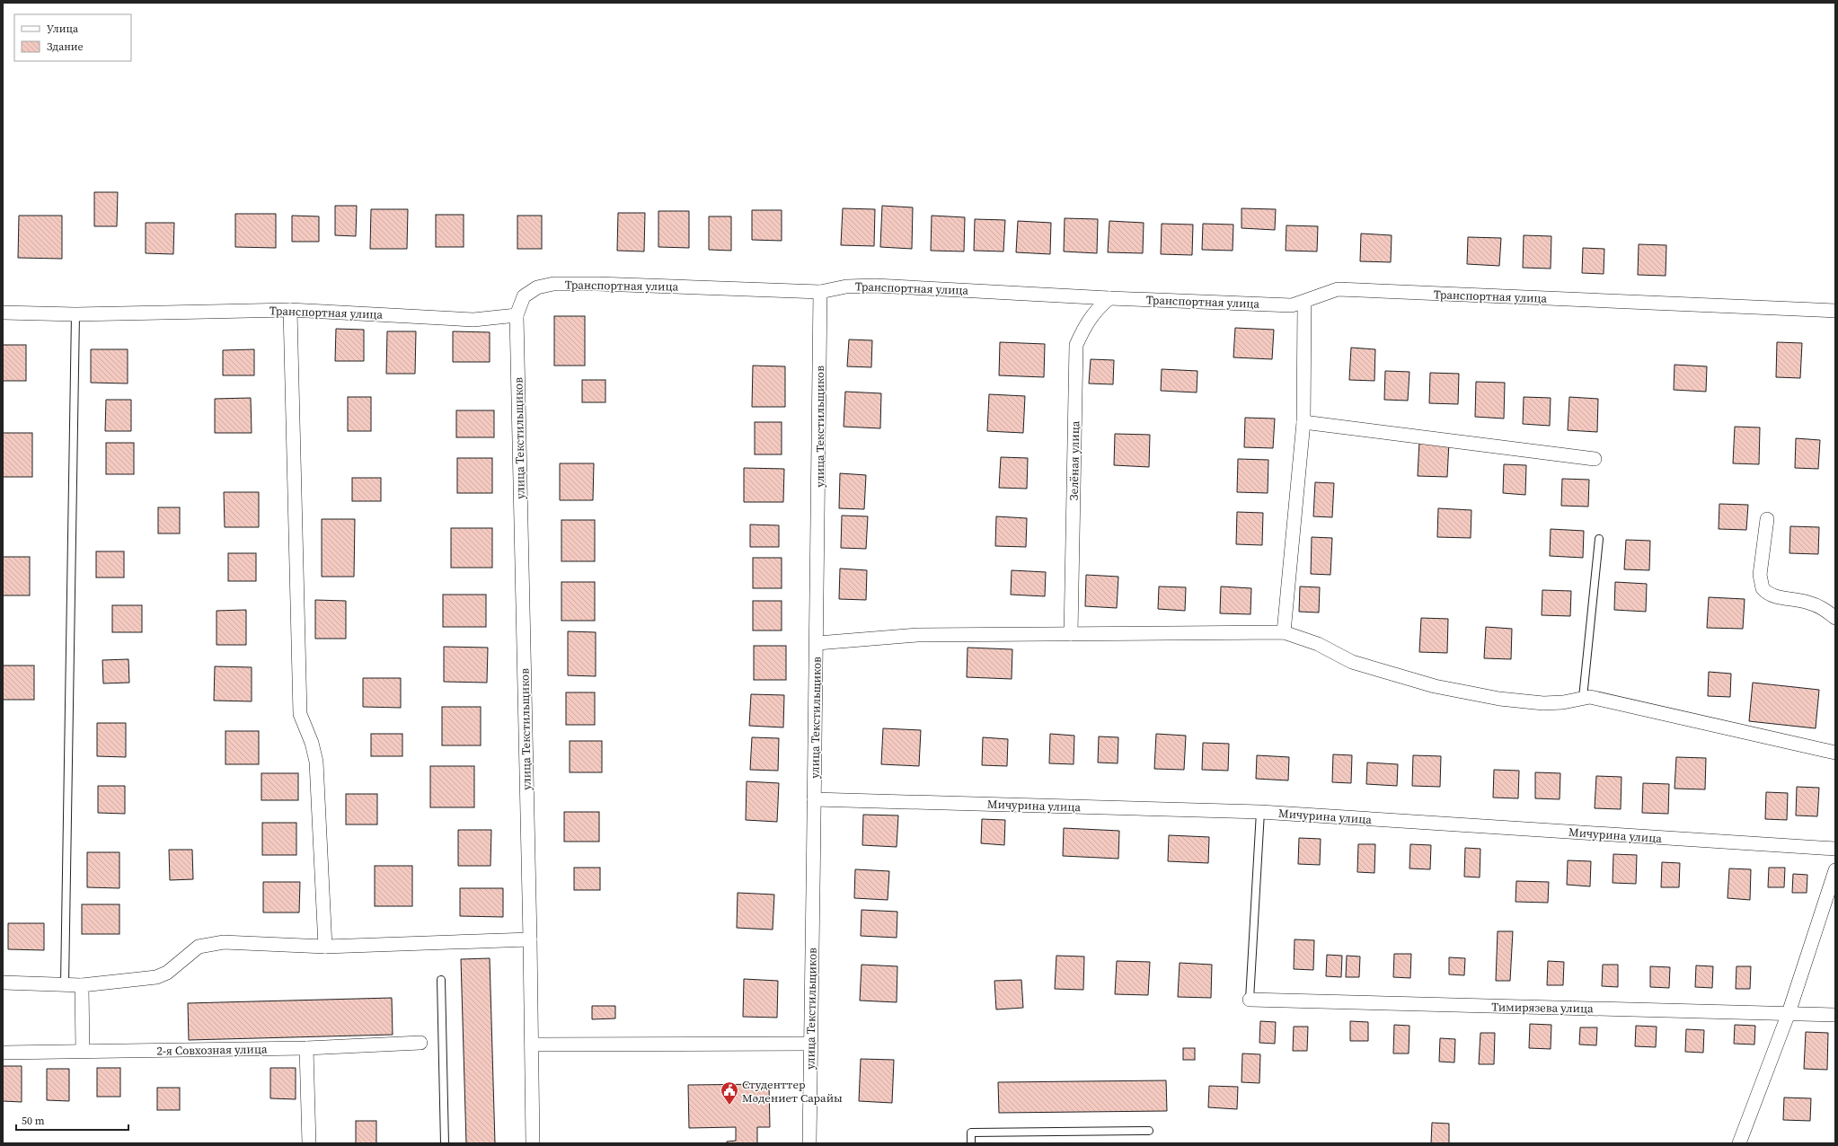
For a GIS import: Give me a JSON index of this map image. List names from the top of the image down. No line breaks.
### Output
{"streets":{"street":["Транспортная улица","улица Текстильщиков","Зелёная улица","Мичурина улица","Тимирязева улица","2-я Совхозная улица"]},"crossings":[["Транспортная улица","улица Текстильщиков"],["Транспортная улица","Зелёная улица"],["улица Текстильщиков","Мичурина улица"]],"places":{"public building":["Студенттер Мәдениет Сарайы"]},"legend":["Улица","Здание"],"scale_bar":"50 m"}
